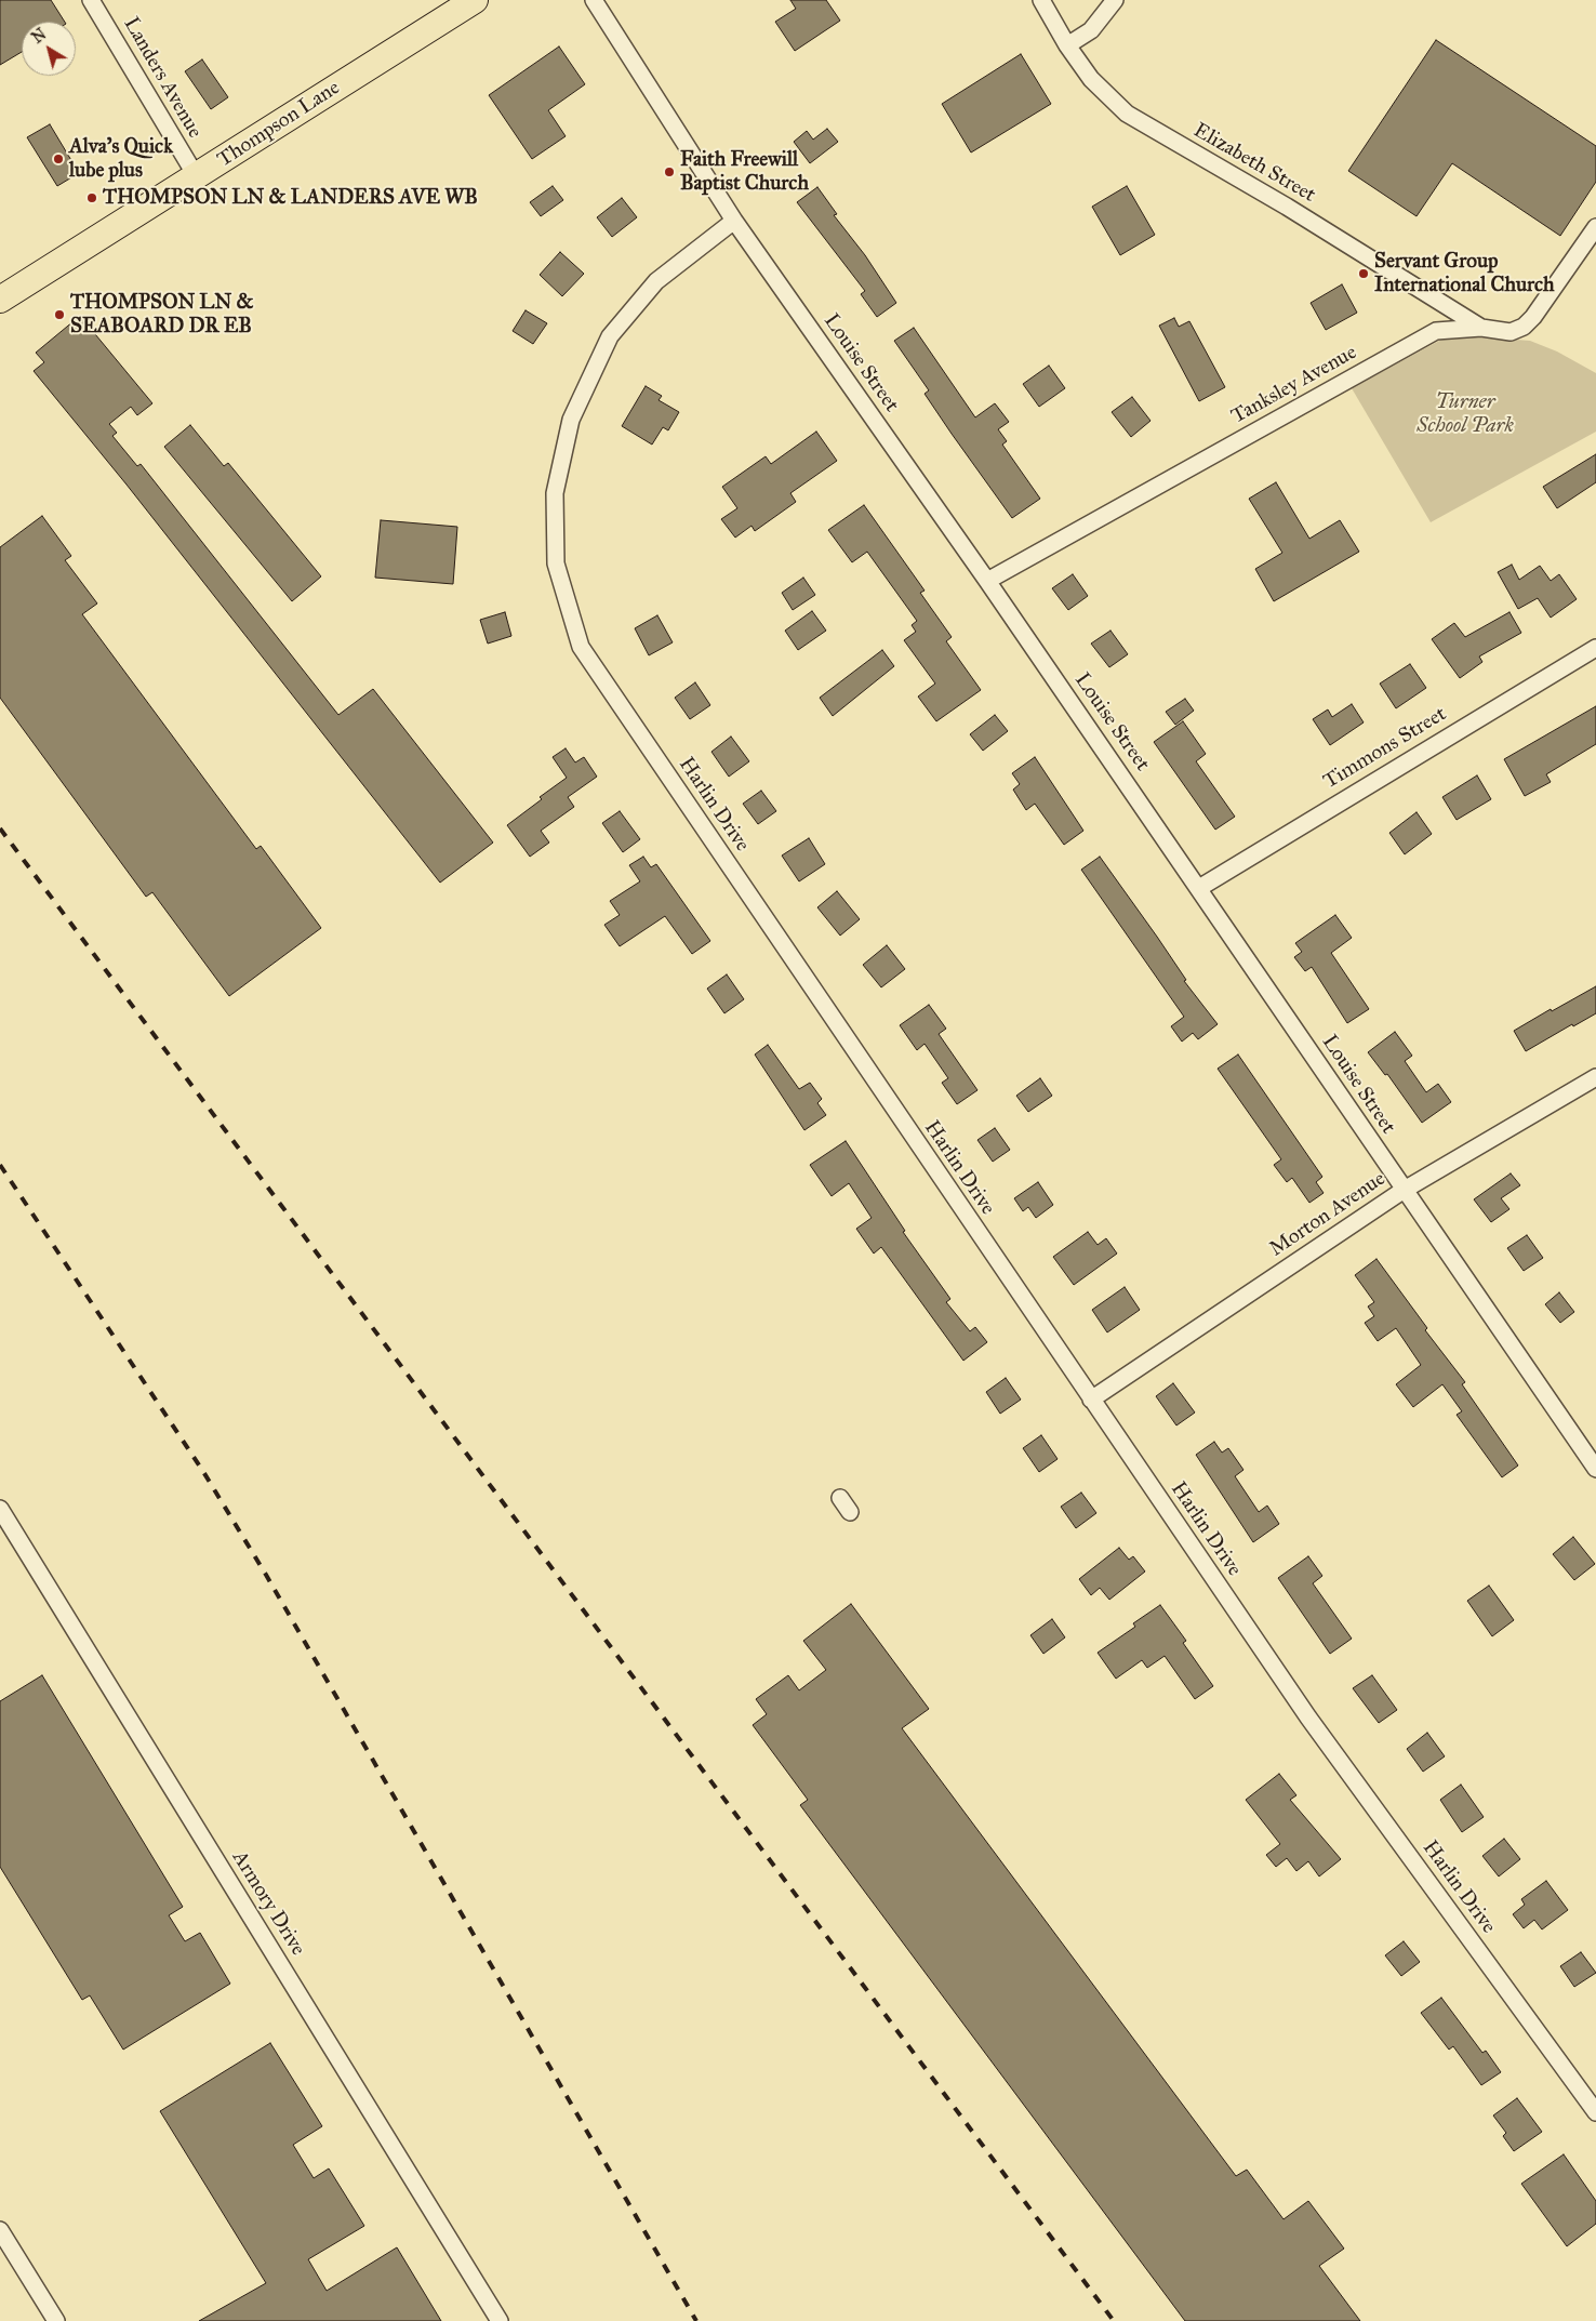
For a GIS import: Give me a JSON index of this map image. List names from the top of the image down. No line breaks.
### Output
{"streets":{"main road":["Thompson Lane"],"street":["Landers Avenue","Elizabeth Street","Louise Street","Tanksley Avenue","Timmons Street","Harlin Drive","Morton Avenue","Armory Drive"]},"crossings":[["Landers Avenue","Thompson Lane"],["Elizabeth Street","Tanksley Avenue"],["Louise Street","Tanksley Avenue"],["Louise Street","Timmons Street"],["Louise Street","Harlin Drive"],["Louise Street","Morton Avenue"],["Harlin Drive","Morton Avenue"]],"parks":["Turner School Park"],"places":["Alva's Quick lube plus","Faith Freewill Baptist Church","THOMPSON LN & LANDERS AVE WB","Servant Group International Church","THOMPSON LN & SEABOARD DR EB"],"north":"top left"}
